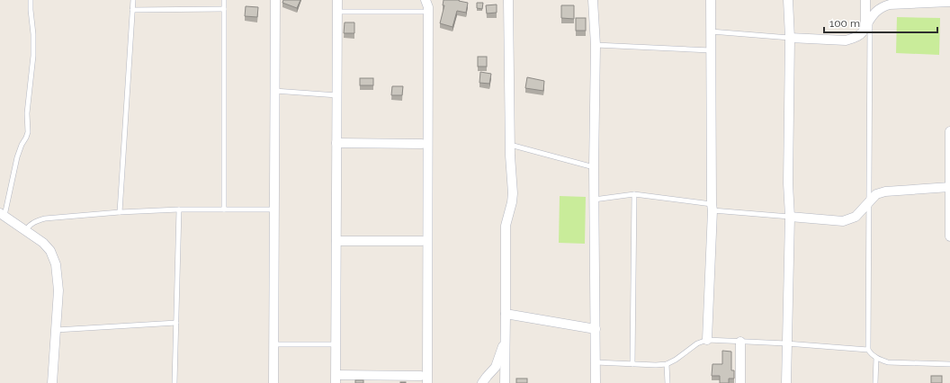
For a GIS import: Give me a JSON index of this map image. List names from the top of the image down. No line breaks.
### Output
{"scale_bar":"100 m"}
